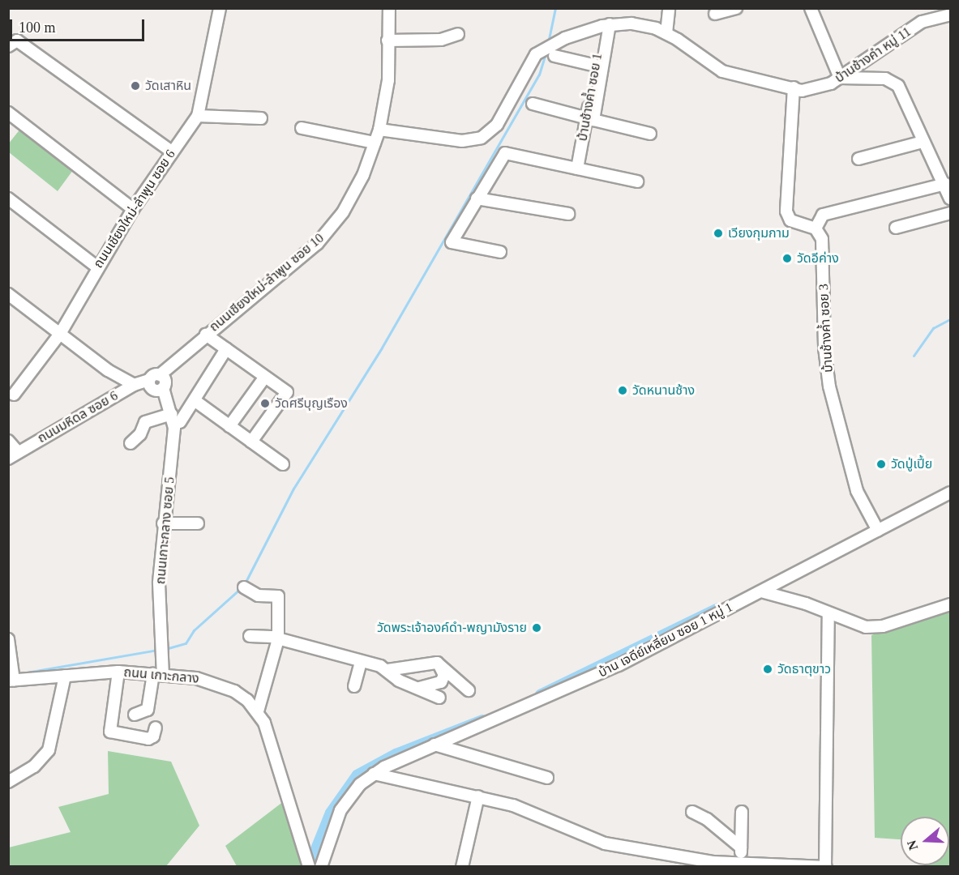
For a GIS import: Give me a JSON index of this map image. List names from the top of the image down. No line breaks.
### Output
{"streets":{"street":["บ้านช้างคำ หมู่ 11","บ้านช้างค้ำ ซอย 1","ถนนเชียงใหม่-ลำพูน ซอย 6","ถนนเชียงใหม่-ลำพูน ซอย 10","บ้านช้างค้ำ ซอย 3","ถนนมหิดล ซอย 6","ถนนเกาะกลาง ซอย 5","บ้าน เจดีย์เหลี่ยม ซอย 1 หมู่ 1","ถนน เกาะกลาง"]},"crossings":[["บ้านช้างคำ หมู่ 11","บ้านช้างค้ำ ซอย 1"],["ถนนเชียงใหม่-ลำพูน ซอย 10","ถนนมหิดล ซอย 6"],["ถนนเชียงใหม่-ลำพูน ซอย 10","ถนนเกาะกลาง ซอย 5"],["บ้านช้างค้ำ ซอย 3","บ้าน เจดีย์เหลี่ยม ซอย 1 หมู่ 1"],["ถนนมหิดล ซอย 6","ถนนเกาะกลาง ซอย 5"],["ถนนเกาะกลาง ซอย 5","ถนน เกาะกลาง"]],"places":["วัดเสาหิน","เวียงกุมกาม","วัดอีค่าง","วัดหนานช้าง","วัดศรีบุญเรือง","วัดปู่เปี้ย","วัดพระเจ้าองค์ดำ-พญามังราย","วัดธาตุขาว"],"scale_bar":"100 m","north":"left"}
